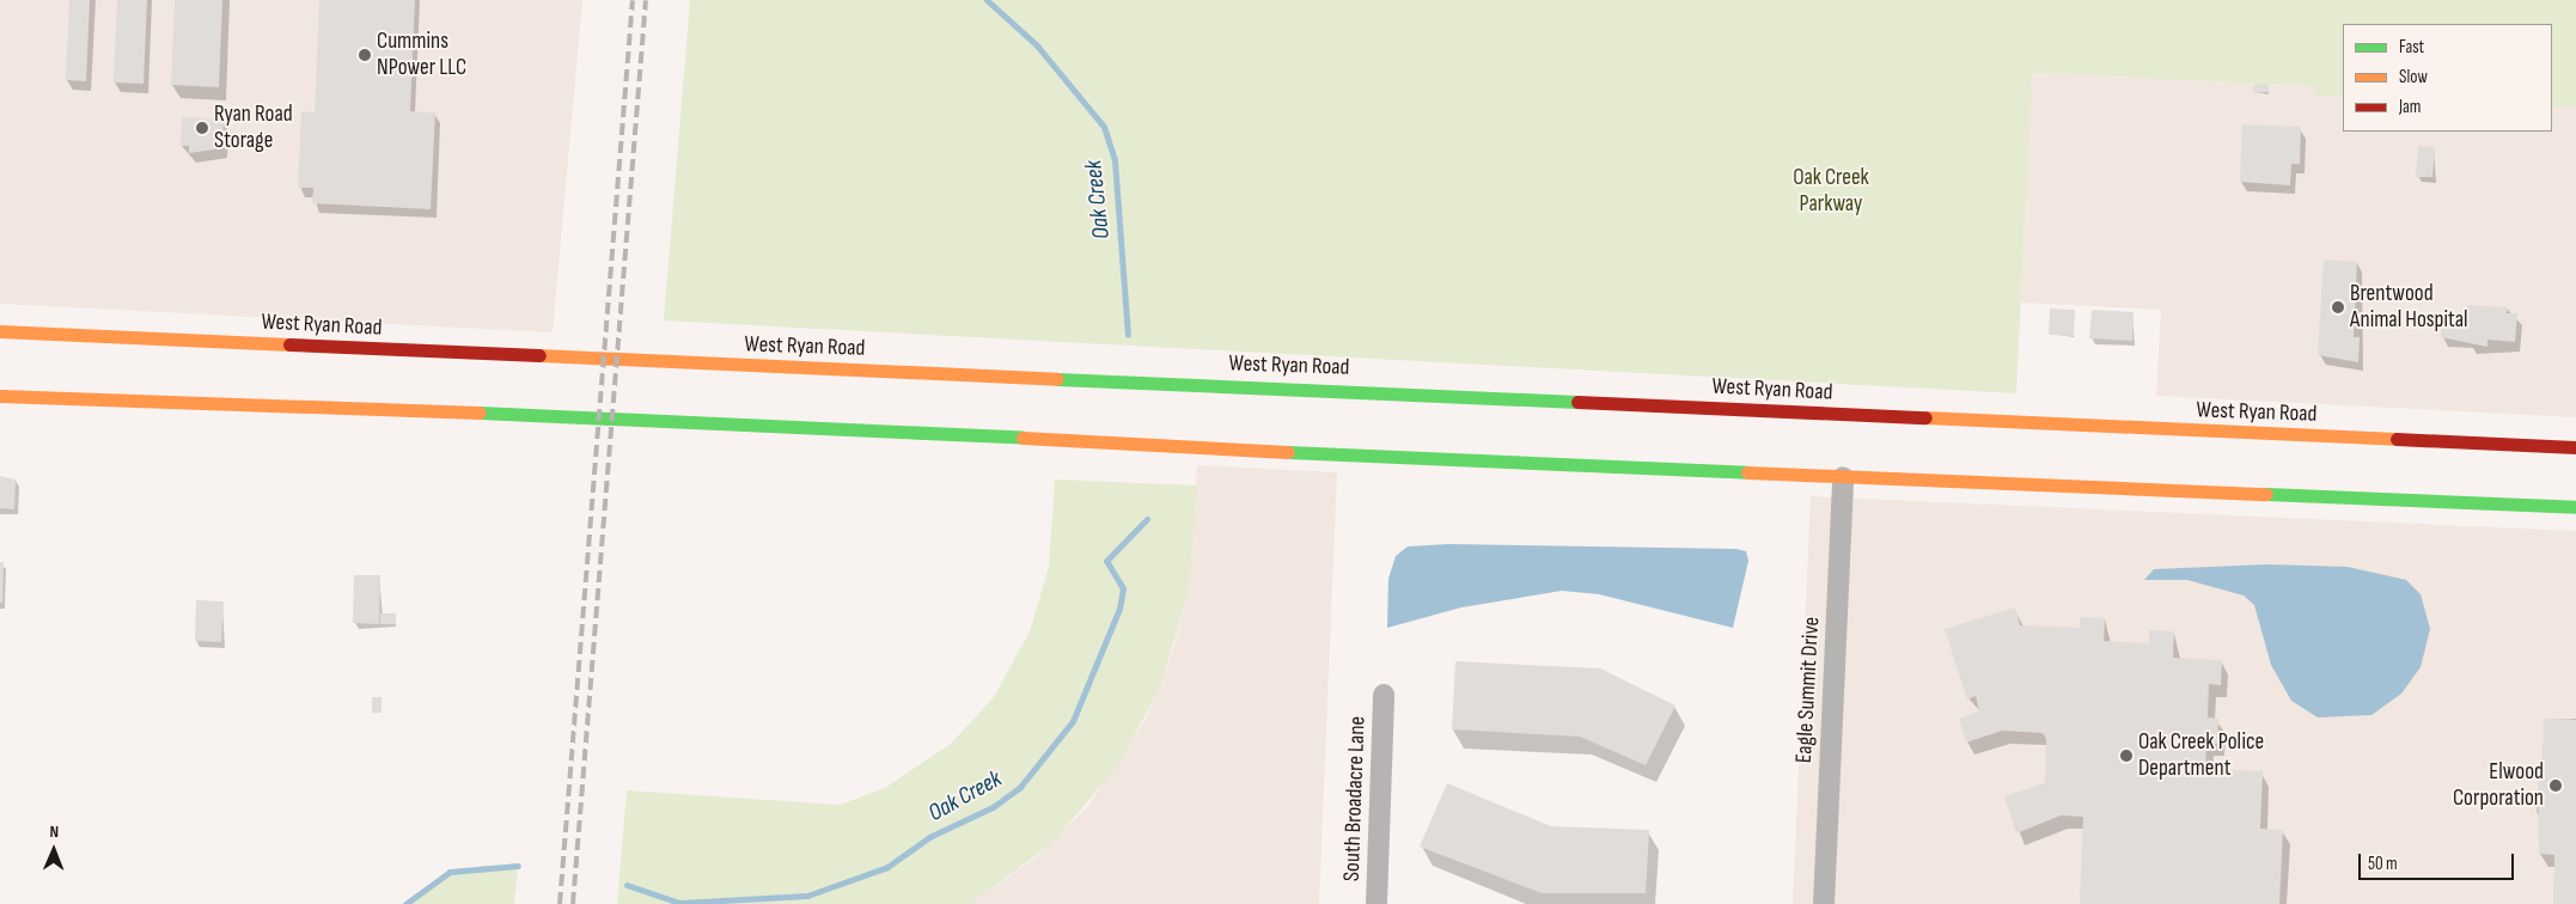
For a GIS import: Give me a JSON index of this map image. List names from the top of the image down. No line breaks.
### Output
{"streets":{"main road":["West Ryan Road"],"street":["Eagle Summit Drive","South Broadacre Lane"]},"water":["Oak Creek"],"parks":["Oak Creek Parkway"],"places":["Cummins NPower LLC","Ryan Road Storage","Brentwood Animal Hospital","Oak Creek Police Department","Elwood Corporation"],"legend":["Fast","Slow","Jam"],"scale_bar":"50 m","north":"top"}
